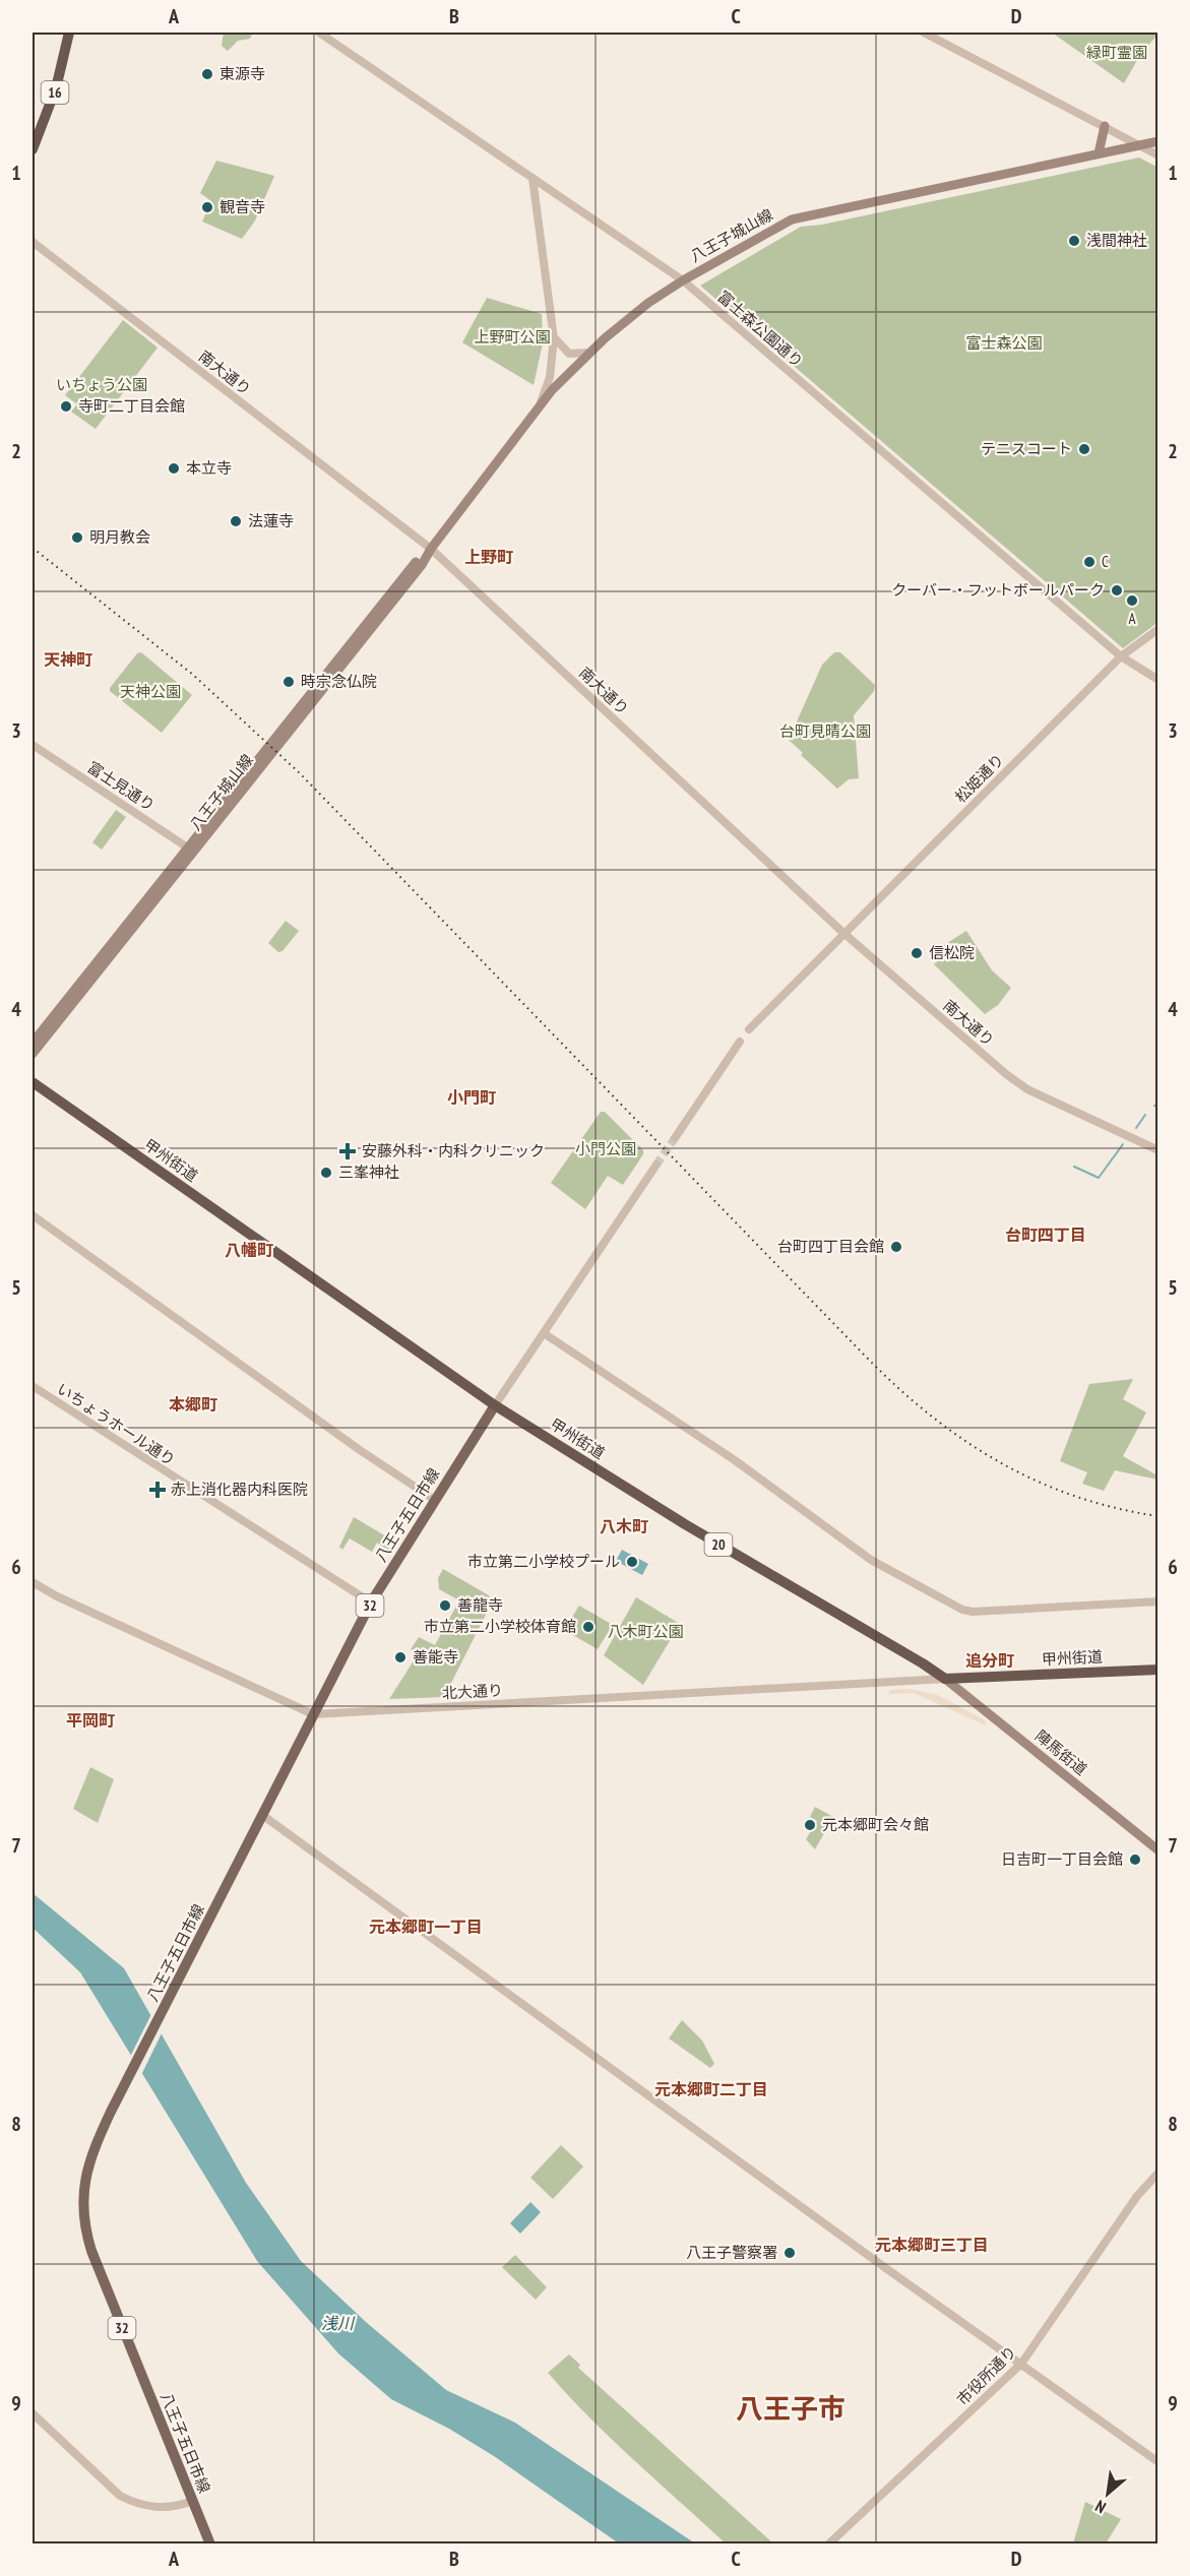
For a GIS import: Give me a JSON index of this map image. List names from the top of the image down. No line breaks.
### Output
{"streets":{"highway":["16","甲州街道","20"],"main road":["八王子城山線","八王子五日市線","32","陣馬街道"],"street":["富士森公園通り","南大通り","松姫通り","富士見通り","いちょうホール通り","北大通り","市役所通り"]},"crossings":[["八王子城山線","富士森公園通り"],["八王子城山線","南大通り"],["八王子城山線","富士見通り"],["富士森公園通り","松姫通り"],["南大通り","松姫通り"],["甲州街道","八王子五日市線"],["甲州街道","北大通り"],["甲州街道","陣馬街道"],["いちょうホール通り","八王子五日市線"],["八王子五日市線","北大通り"],["北大通り","陣馬街道"]],"districts":["上野町","天神町","小門町","台町四丁目","八幡町","本郷町","八木町","追分町","平岡町","元本郷町一丁目","元本郷町二丁目","元本郷町三丁目","八王子市"],"water":["浅川"],"parks":["緑町霊園","上野町公園","富士森公園","いちょう公園","天神公園","台町見晴公園","小門公園","八木町公園"],"places":{"other":["東源寺","観音寺","浅間神社","寺町二丁目会館","テニスコート","本立寺","法蓮寺","明月教会","C","クーバー・フットボールパーク","A","時宗念仏院","信松院","三峯神社","台町四丁目会館","市立第二小学校プール","善龍寺","市立第二小学校体育館","善能寺","元本郷町会々館","日吉町一丁目会館","八王子警察署"],"health":["安藤外科・内科クリニック","赤上消化器内科医院"]},"north":"bottom left","grid":{"columns":["A","B","C","D"],"rows":["1","2","3","4","5","6","7","8","9"]}}
